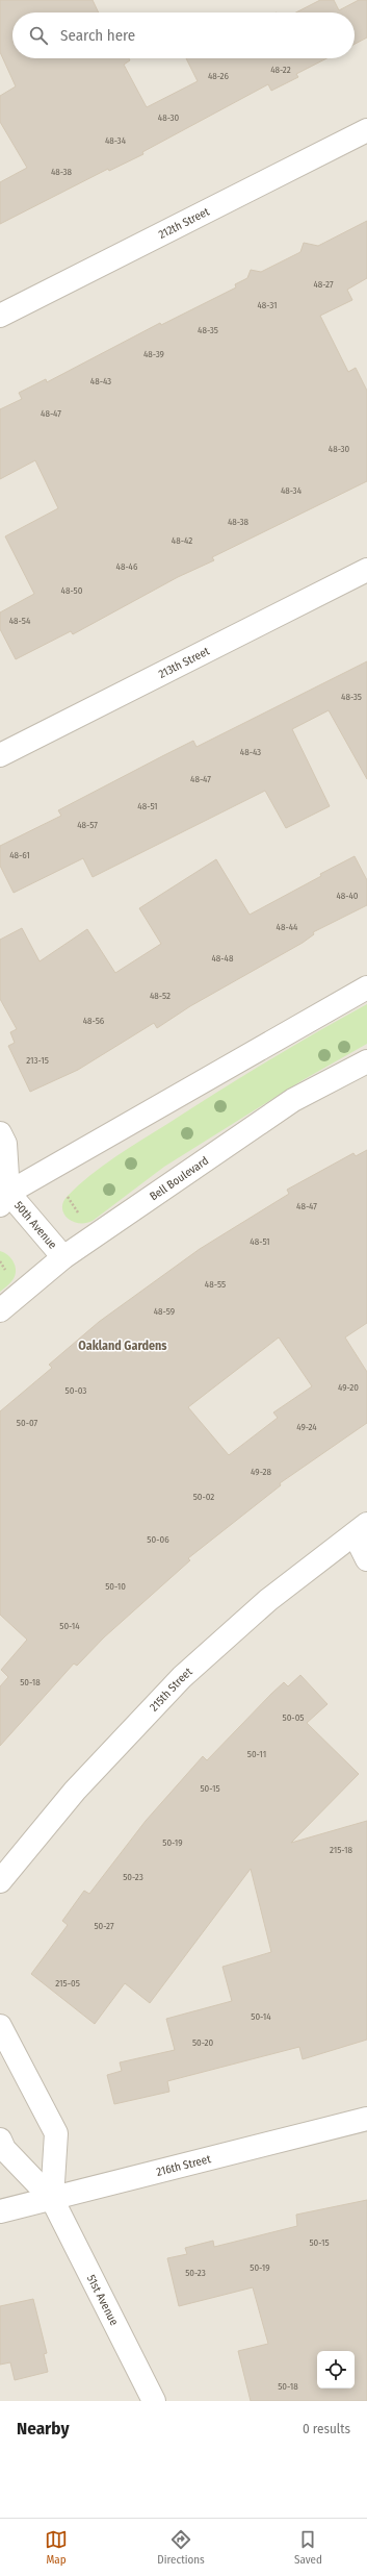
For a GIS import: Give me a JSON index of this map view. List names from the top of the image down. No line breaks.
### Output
{"streets":{"street":["212th Street","213th Street","Bell Boulevard","50th Avenue","215th Street","216th Street","51st Avenue"]},"crossings":[["Bell Boulevard","50th Avenue"],["216th Street","51st Avenue"]],"districts":["Oakland Gardens"],"house_numbers":["48-22","48-26","48-30","48-34","48-38","48-27","48-31","48-35","48-39","48-43","48-47","48-30","48-34","48-38","48-42","48-46","48-50","48-54","48-35","48-43","48-47","48-51","48-57","48-61","48-40","48-44","48-48","48-52","48-56","213-15","48-47","48-51","48-55","48-59","49-20","50-03","50-07","49-24","49-28","50-02","50-06","50-10","50-14","50-18","50-05","50-11","50-15","50-19","215-18","50-23","50-27","215-05","50-14","50-20","50-15","50-19","50-23","50-18"],"page":{"search":"Search here","heading":["Nearby","0 results"],"nav":["Map","Directions","Saved"]}}
